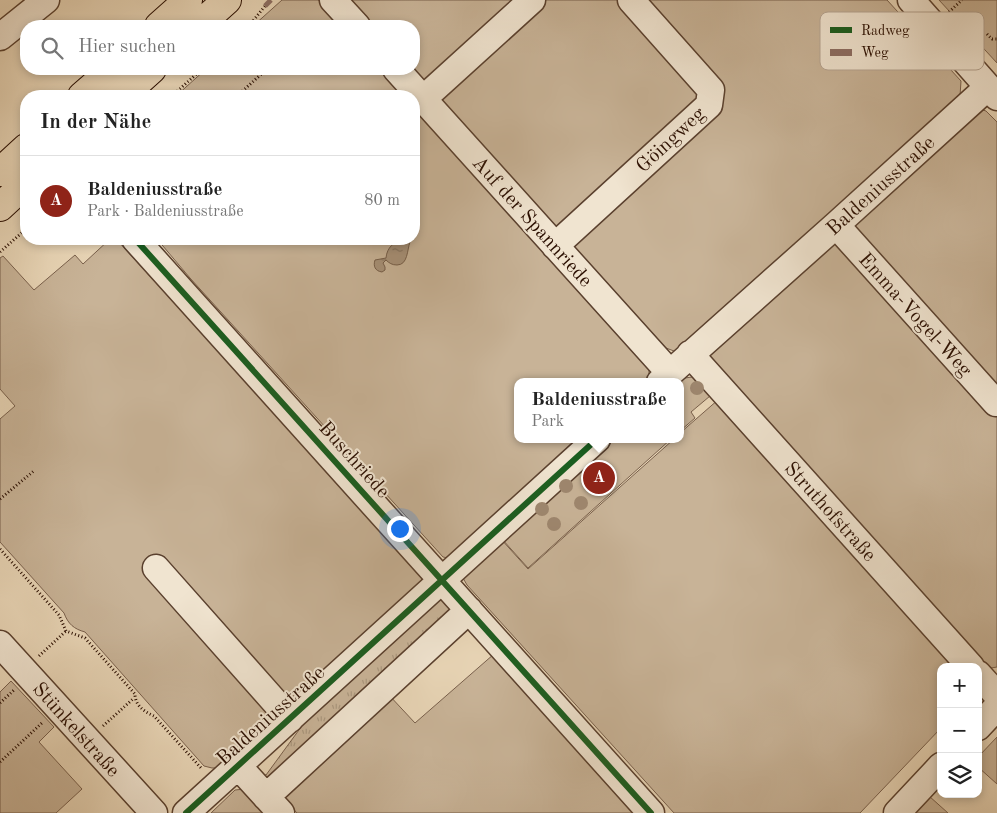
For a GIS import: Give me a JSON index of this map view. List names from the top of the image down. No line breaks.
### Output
{"streets":{"street":["Göingweg","Baldeniusstraße","Auf der Spannriede","Emma-Vogel-Weg","Buschriede","Struthofstraße","Stünkelstraße"]},"crossings":[["Göingweg","Auf der Spannriede"],["Baldeniusstraße","Auf der Spannriede"],["Baldeniusstraße","Emma-Vogel-Weg"],["Baldeniusstraße","Buschriede"],["Baldeniusstraße","Struthofstraße"]],"legend":["Radweg","Weg"],"page":{"search":"Hier suchen","heading":"In der Nähe","list":[{"mark":"A","name":"Baldeniusstraße","note":"Park · Baldeniusstraße","value":"80 m"}],"popup":["Baldeniusstraße","Park"],"pins":"A","map_buttons":["+","−"]}}
